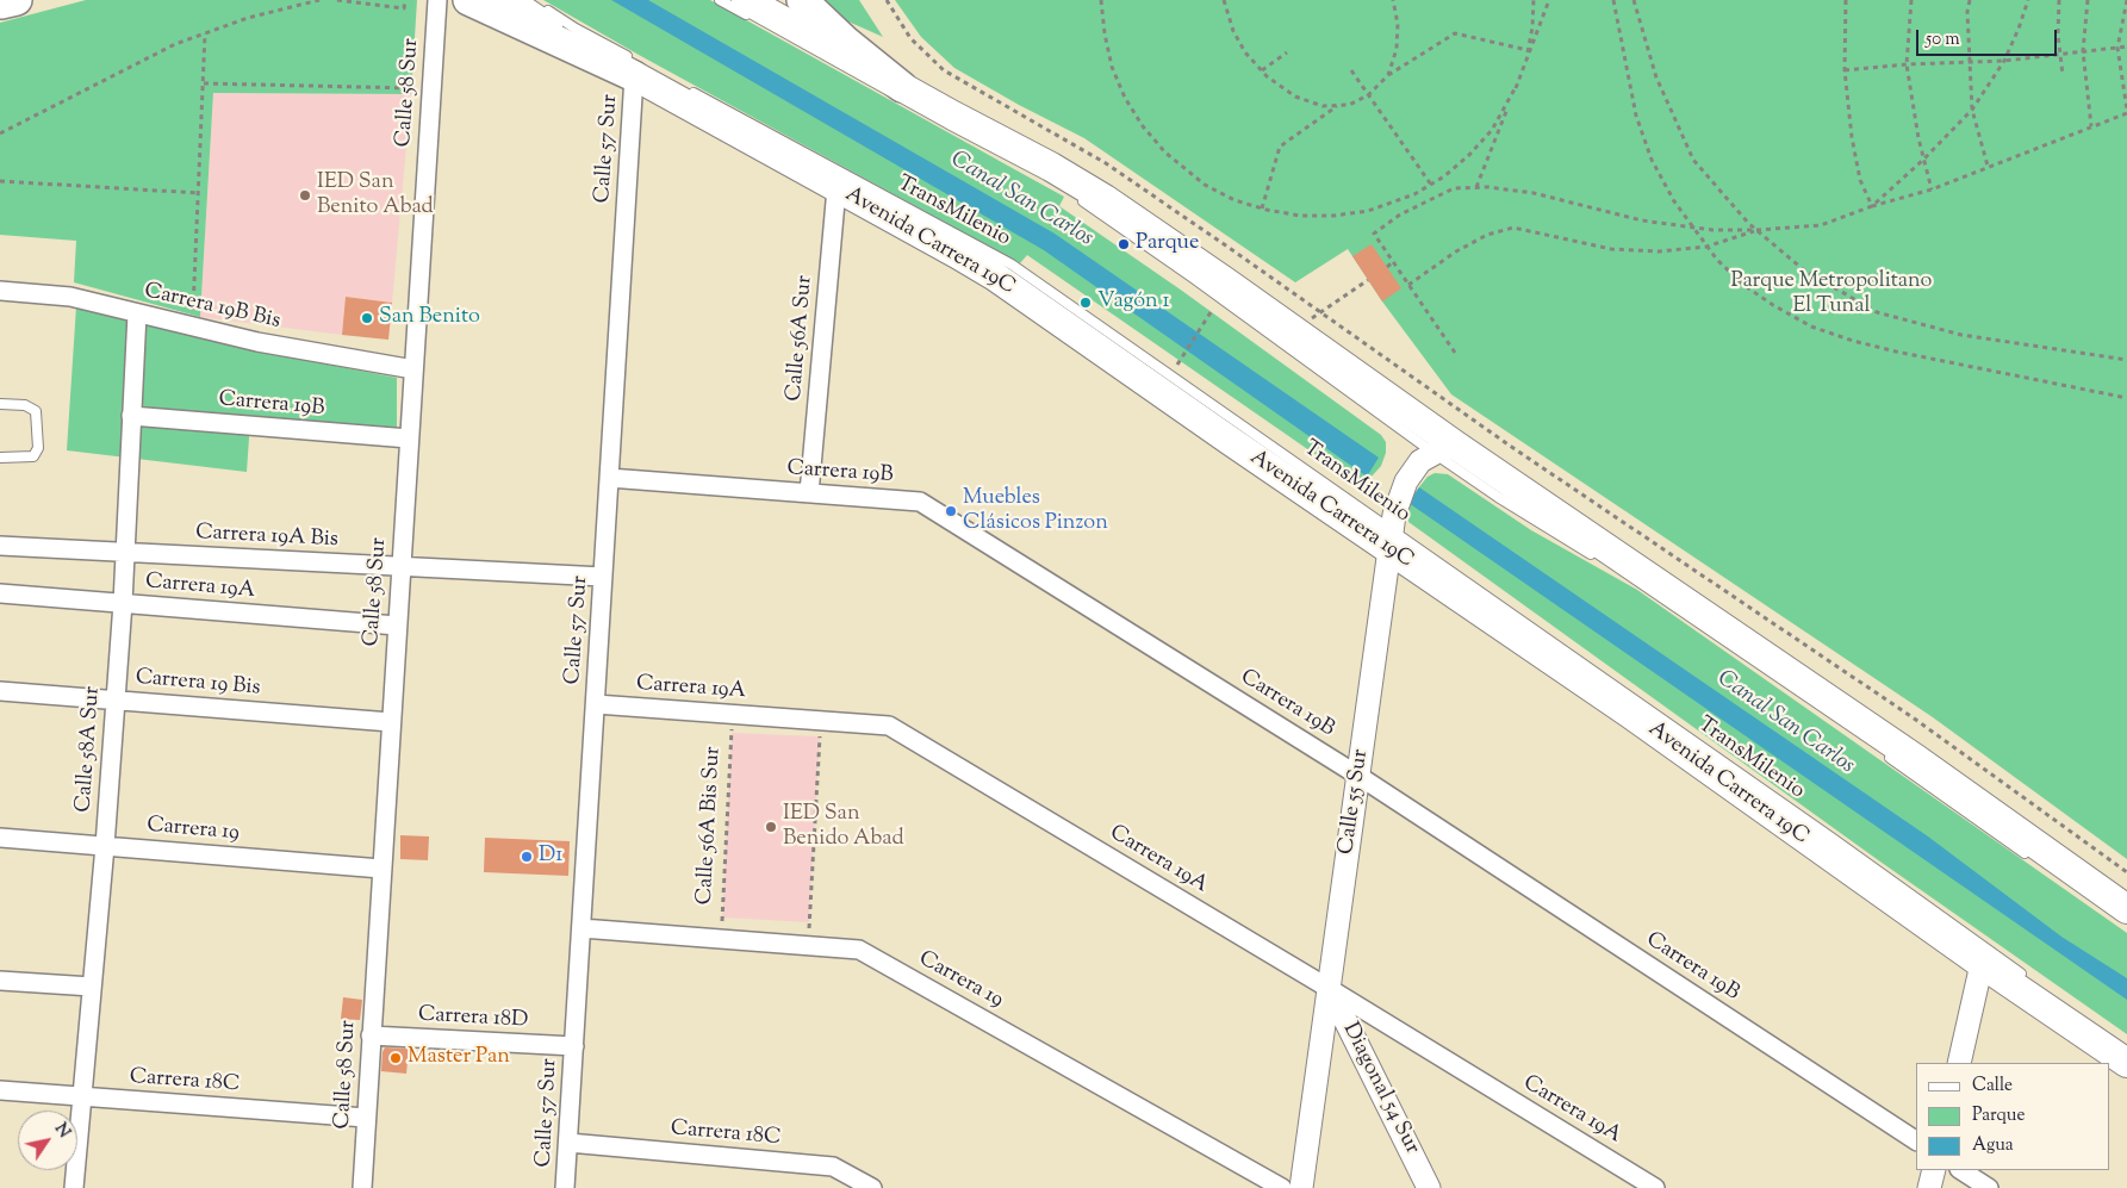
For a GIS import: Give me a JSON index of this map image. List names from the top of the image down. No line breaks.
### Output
{"streets":{"main road":["Avenida Carrera 19C"],"street":["Calle 58 Sur","Calle 57 Sur","Carrera 19B Bis","Calle 56A Sur","Carrera 19B","Carrera 19A Bis","Carrera 19A","Carrera 19 Bis","Calle 58A Sur","Calle 55 Sur","Carrera 19","Carrera 18D","Carrera 18C","Diagonal 54 Sur"],"lane":["TransMilenio"],"path":["Calle 56A Bis Sur"]},"crossings":[["Calle 58 Sur","Carrera 19B Bis"],["Calle 58 Sur","Carrera 19B"],["Calle 58 Sur","Carrera 19A Bis"],["Calle 58 Sur","Carrera 19A"],["Calle 58 Sur","Carrera 19 Bis"],["Calle 58 Sur","Carrera 19"],["Calle 58 Sur","Carrera 18D"],["Calle 58 Sur","Carrera 18C"],["Calle 57 Sur","Avenida Carrera 19C"],["Calle 57 Sur","Carrera 19B"],["Calle 57 Sur","Carrera 19A Bis"],["Calle 57 Sur","Carrera 19A"],["Calle 57 Sur","Carrera 19"],["Calle 57 Sur","Carrera 18D"],["Calle 57 Sur","Carrera 18C"],["TransMilenio","Avenida Carrera 19C"],["TransMilenio","Calle 55 Sur"],["Avenida Carrera 19C","Calle 56A Sur"],["Avenida Carrera 19C","Calle 55 Sur"],["Carrera 19B Bis","Calle 58A Sur"],["Calle 56A Sur","Carrera 19B"],["Carrera 19B","Calle 58A Sur"],["Carrera 19B","Calle 55 Sur"],["Carrera 19A Bis","Calle 58A Sur"],["Carrera 19A","Calle 58A Sur"],["Carrera 19A","Calle 55 Sur"],["Carrera 19A","Calle 56A Bis Sur"],["Carrera 19A","Diagonal 54 Sur"],["Carrera 19 Bis","Calle 58A Sur"],["Calle 58A Sur","Carrera 19"],["Calle 58A Sur","Carrera 18C"],["Calle 55 Sur","Diagonal 54 Sur"],["Calle 56A Bis Sur","Carrera 19"]],"water":["Canal San Carlos"],"parks":["Parque Metropolitano El Tunal"],"places":["IED San Benito Abad","Parque","Vagón 1","San Benito","Muebles Clásicos Pinzon","IED San Benido Abad","D1","Master Pan"],"legend":["Calle","Parque","Agua"],"scale_bar":"50 m","north":"top right"}
